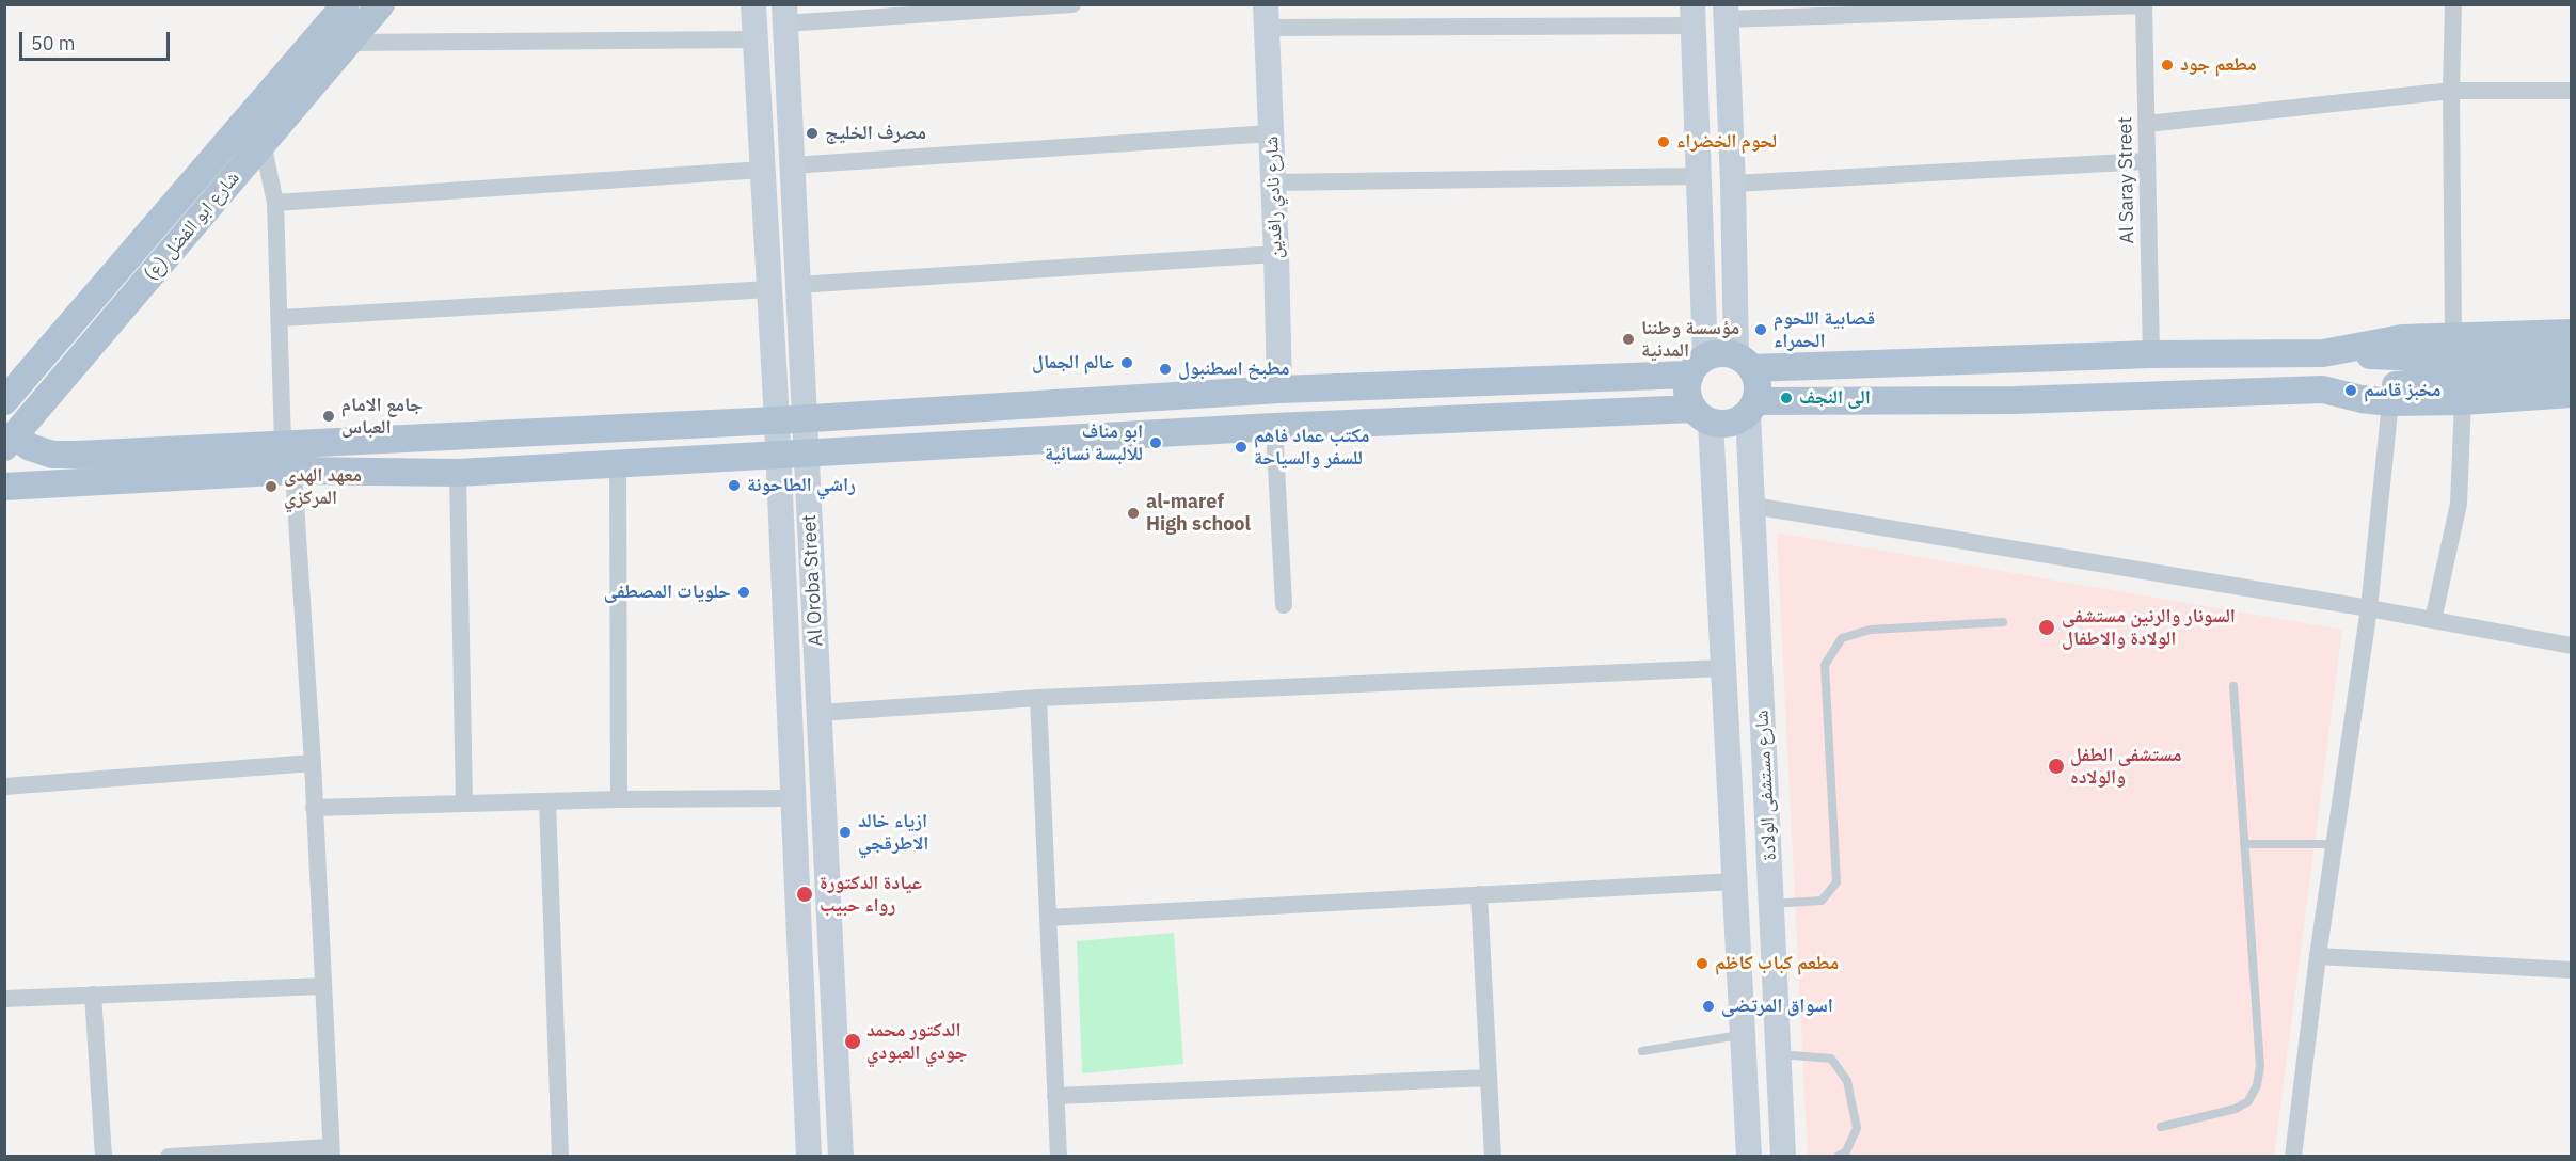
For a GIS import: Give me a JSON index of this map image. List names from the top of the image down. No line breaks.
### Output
{"streets":{"main road":["شارع نادي رافدين","شارع ابو الفضل (ع)","Al Oroba Street","شارع مستشفى الولادة"],"street":["Al Saray Street"]},"places":["مطعم جود","مصرف الخليج","لحوم الخضراء","قصابية اللحوم الحمراء","مؤسسة وطننا المدنية","عالم الجمال","مطبخ اسطنبول","مخبز قاسم","الى النجف","جامع الامام العباس","ابو مناف للالبسة نسائية","مكتب عماد فاهم للسفر والسياحة","راشي الطاحونة","معهد الهدى المركزي","al-maref High school","حلويات المصطفى","السونار والرنين مستشفى الولادة والاطفال","مستشفى الطفل والولاده","ازياء خالد الاطرقجي","عيادة الدكتورة رواء حبيب","مطعم كباب كاظم","اسواق المرتضى","الدكتور محمد جودي العبودي"],"scale_bar":"50 m"}
